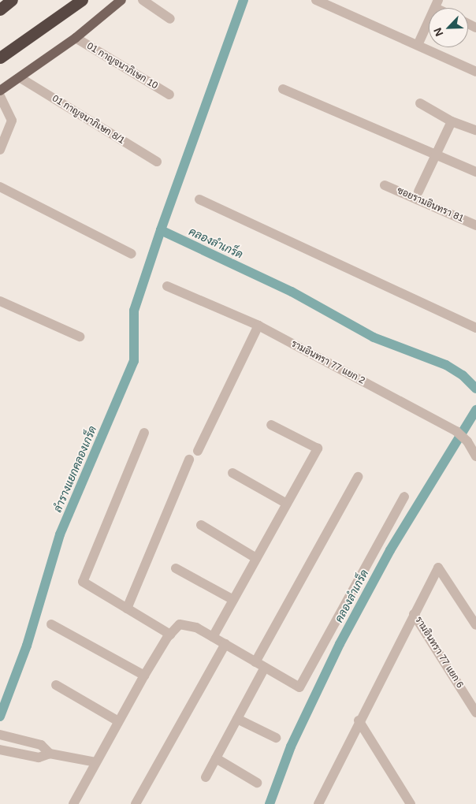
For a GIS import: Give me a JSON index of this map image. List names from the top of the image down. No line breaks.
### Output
{"streets":{"street":["01 กาญจนาภิเษก 10","01 กาญจนาภิเษก 8/1","ซอยรามอินทรา 81","รามอินทรา 77 แยก 2","รามอินทรา 77 แยก 6"]},"water":["คลองลำเกร็ด","ลำรางแยกคลองเกร็ด"],"north":"bottom left"}
